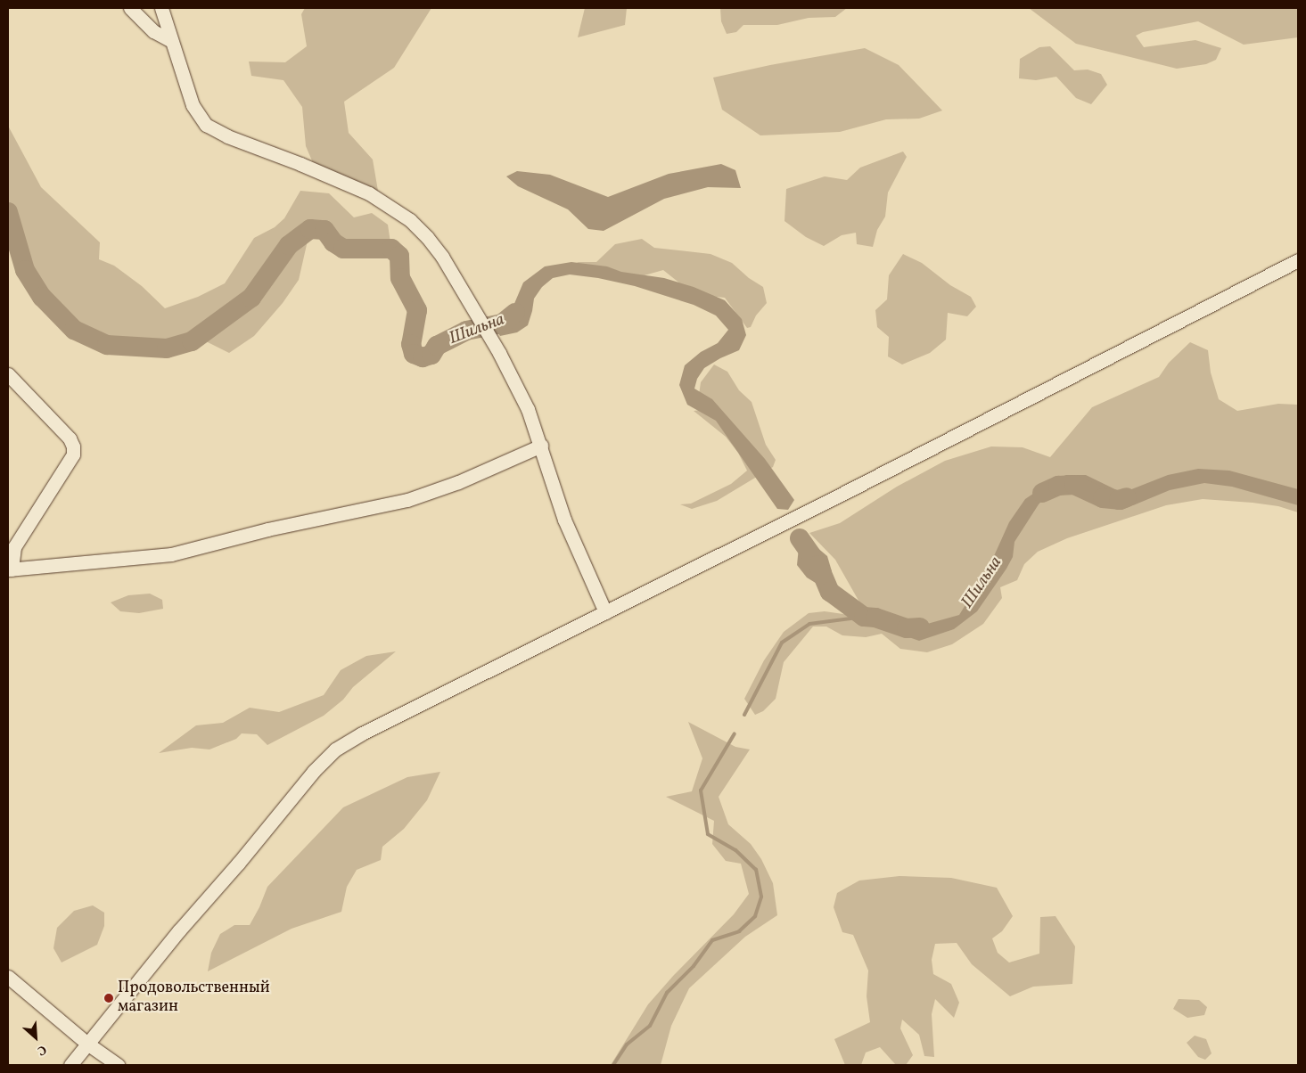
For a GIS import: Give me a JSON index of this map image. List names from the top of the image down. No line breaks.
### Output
{"water":["Шильна"],"places":["Продовольственный магазин"],"north":"bottom right"}
